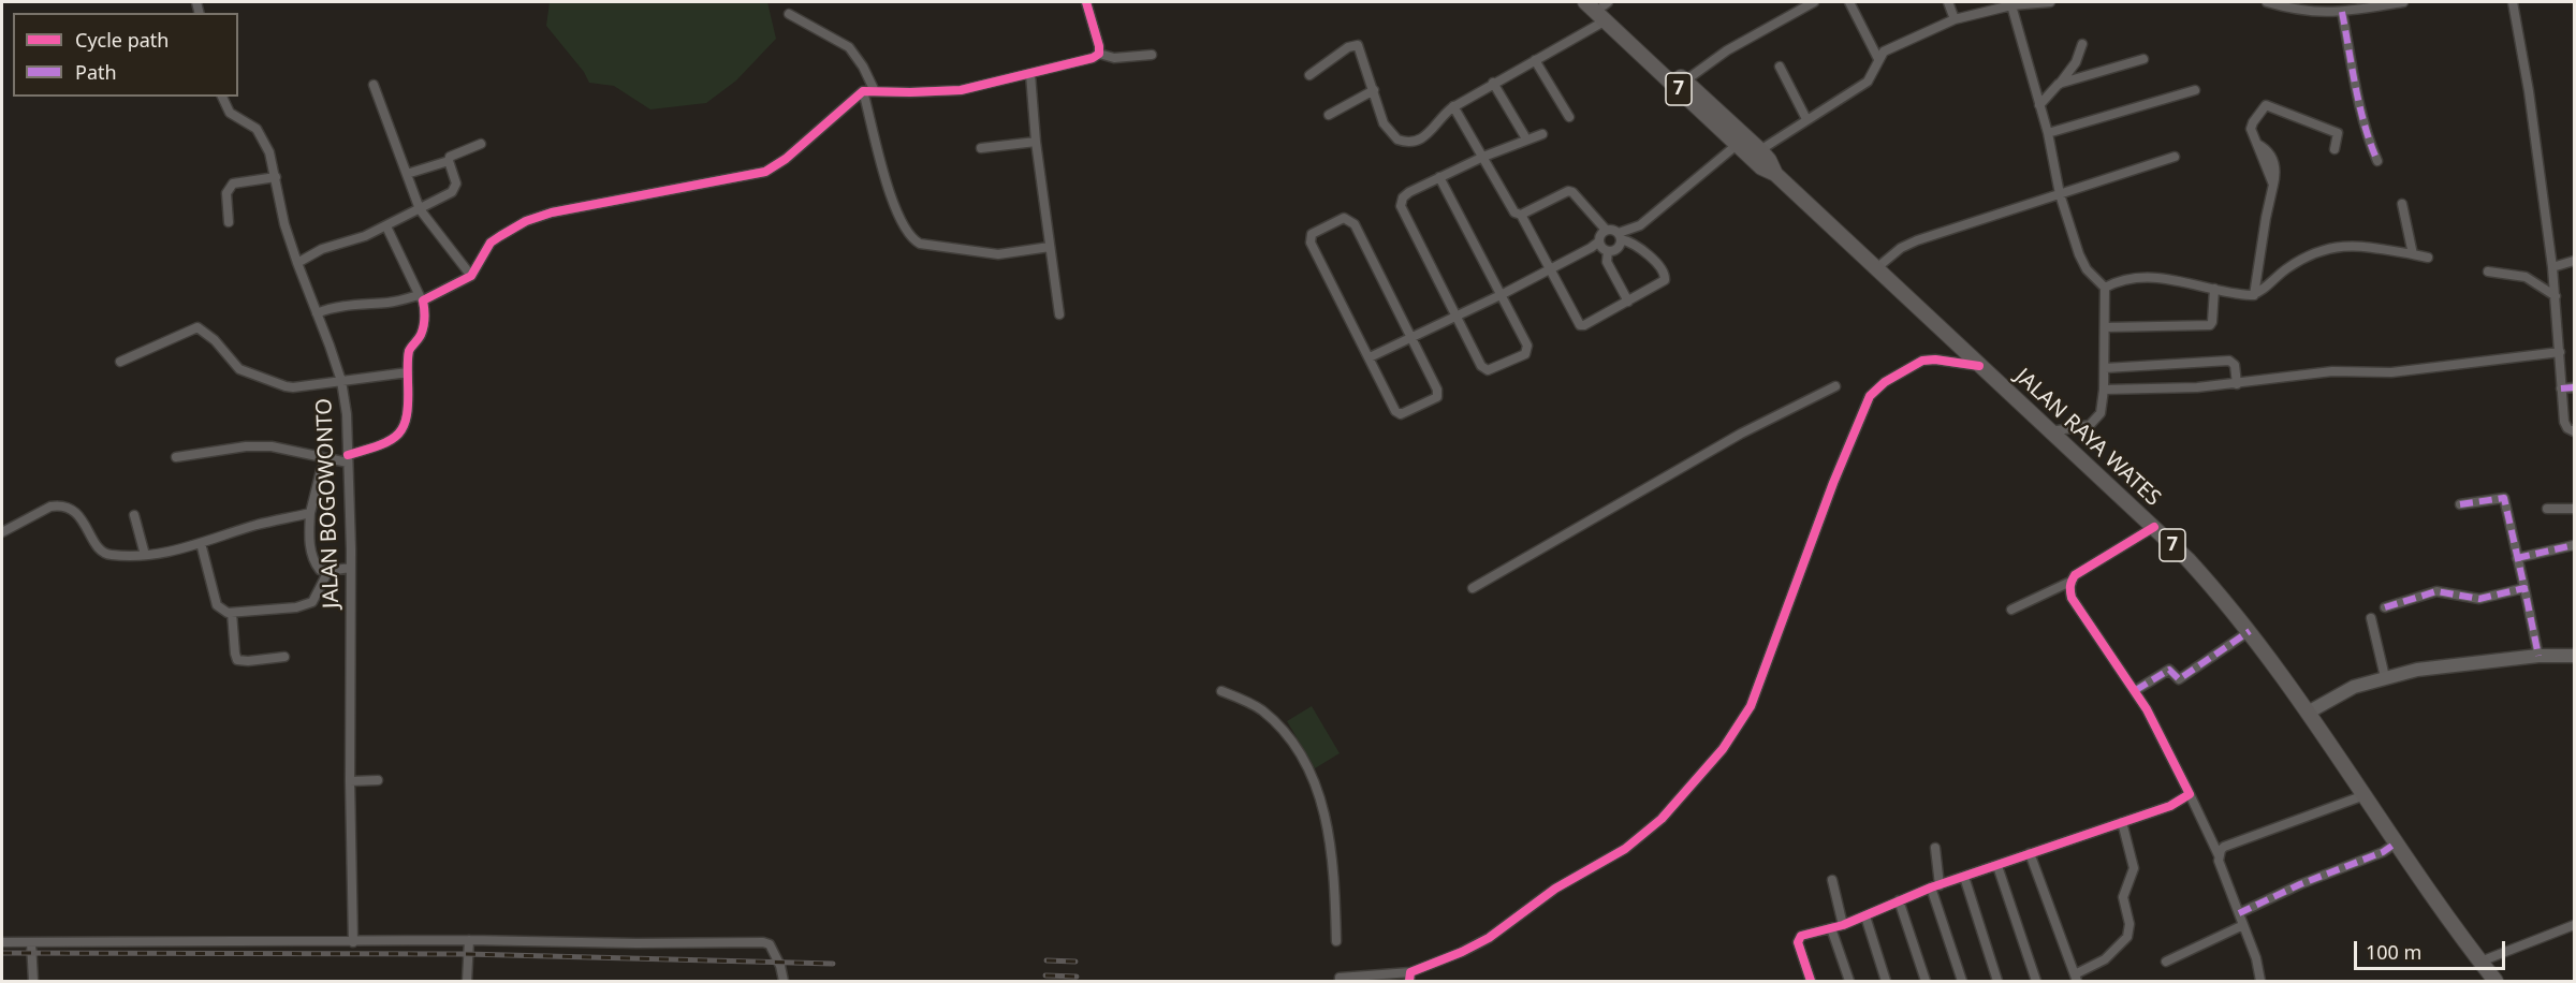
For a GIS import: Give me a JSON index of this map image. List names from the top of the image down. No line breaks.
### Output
{"streets":{"highway":["7","JALAN RAYA WATES"],"street":["JALAN BOGOWONTO"]},"legend":["Cycle path","Path"],"scale_bar":"100 m"}
